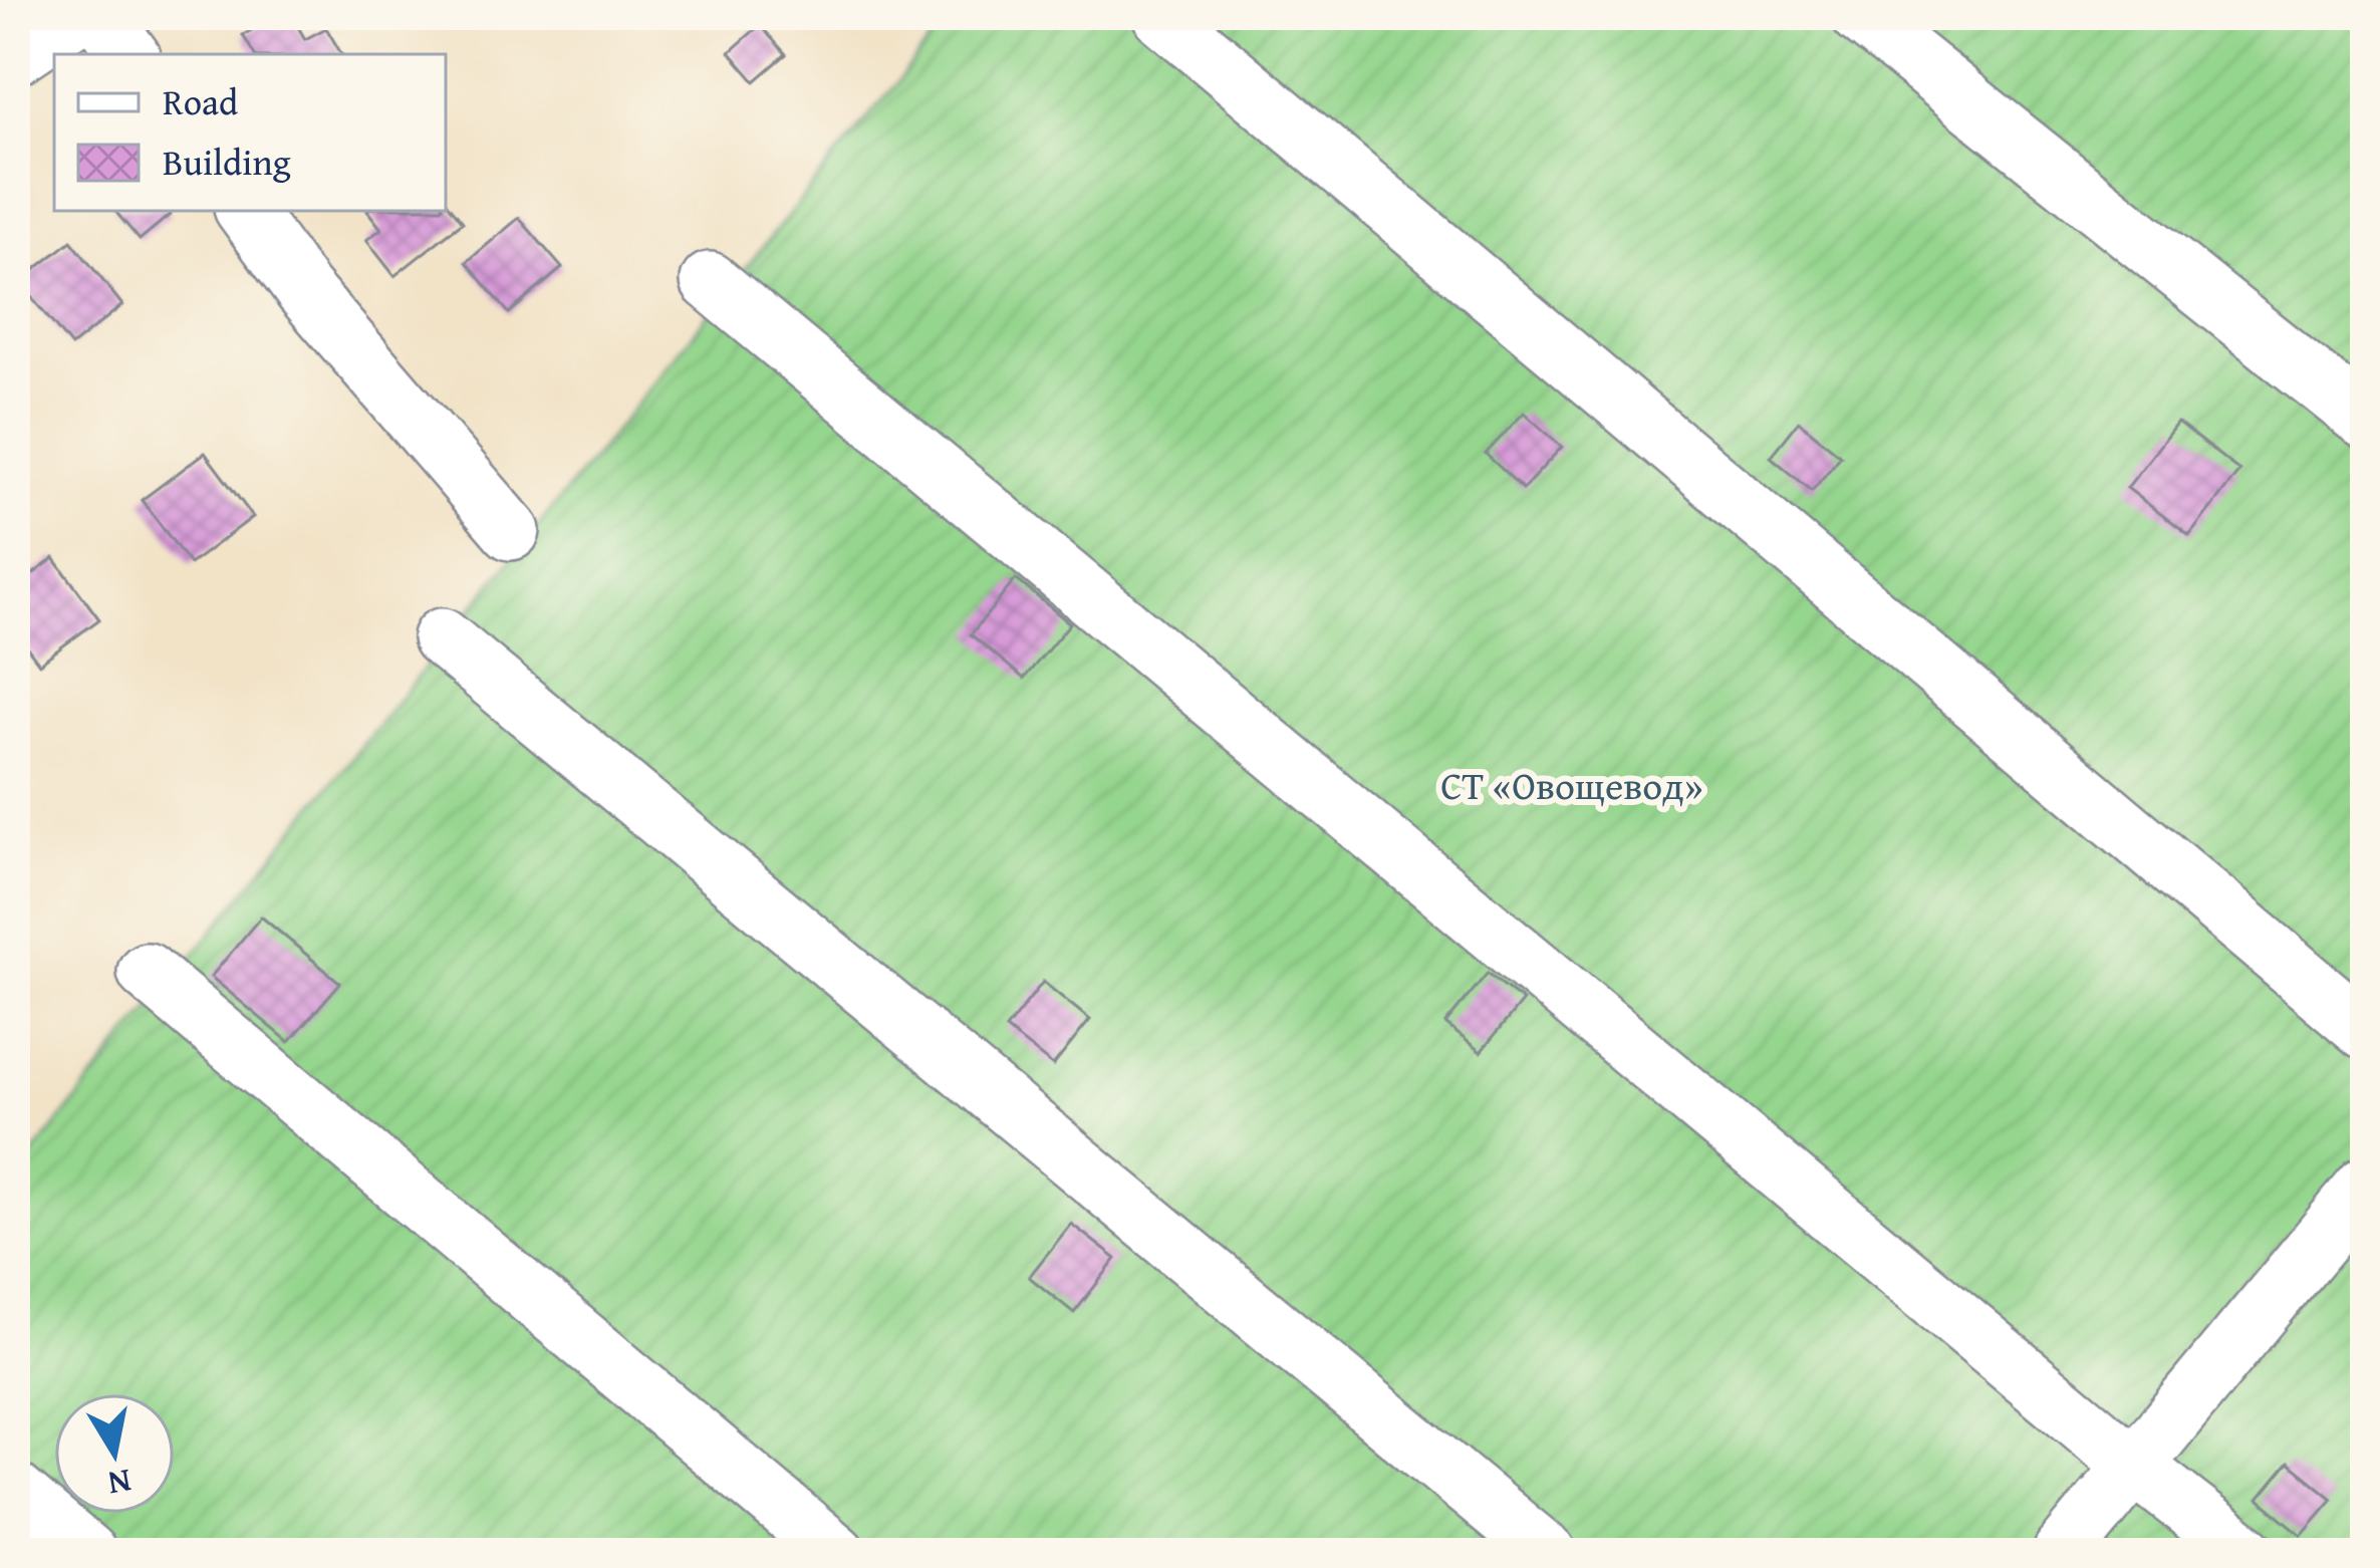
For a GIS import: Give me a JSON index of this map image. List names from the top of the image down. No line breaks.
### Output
{"parks":["СТ «Овощевод»"],"legend":["Road","Building"],"north":"bottom"}
